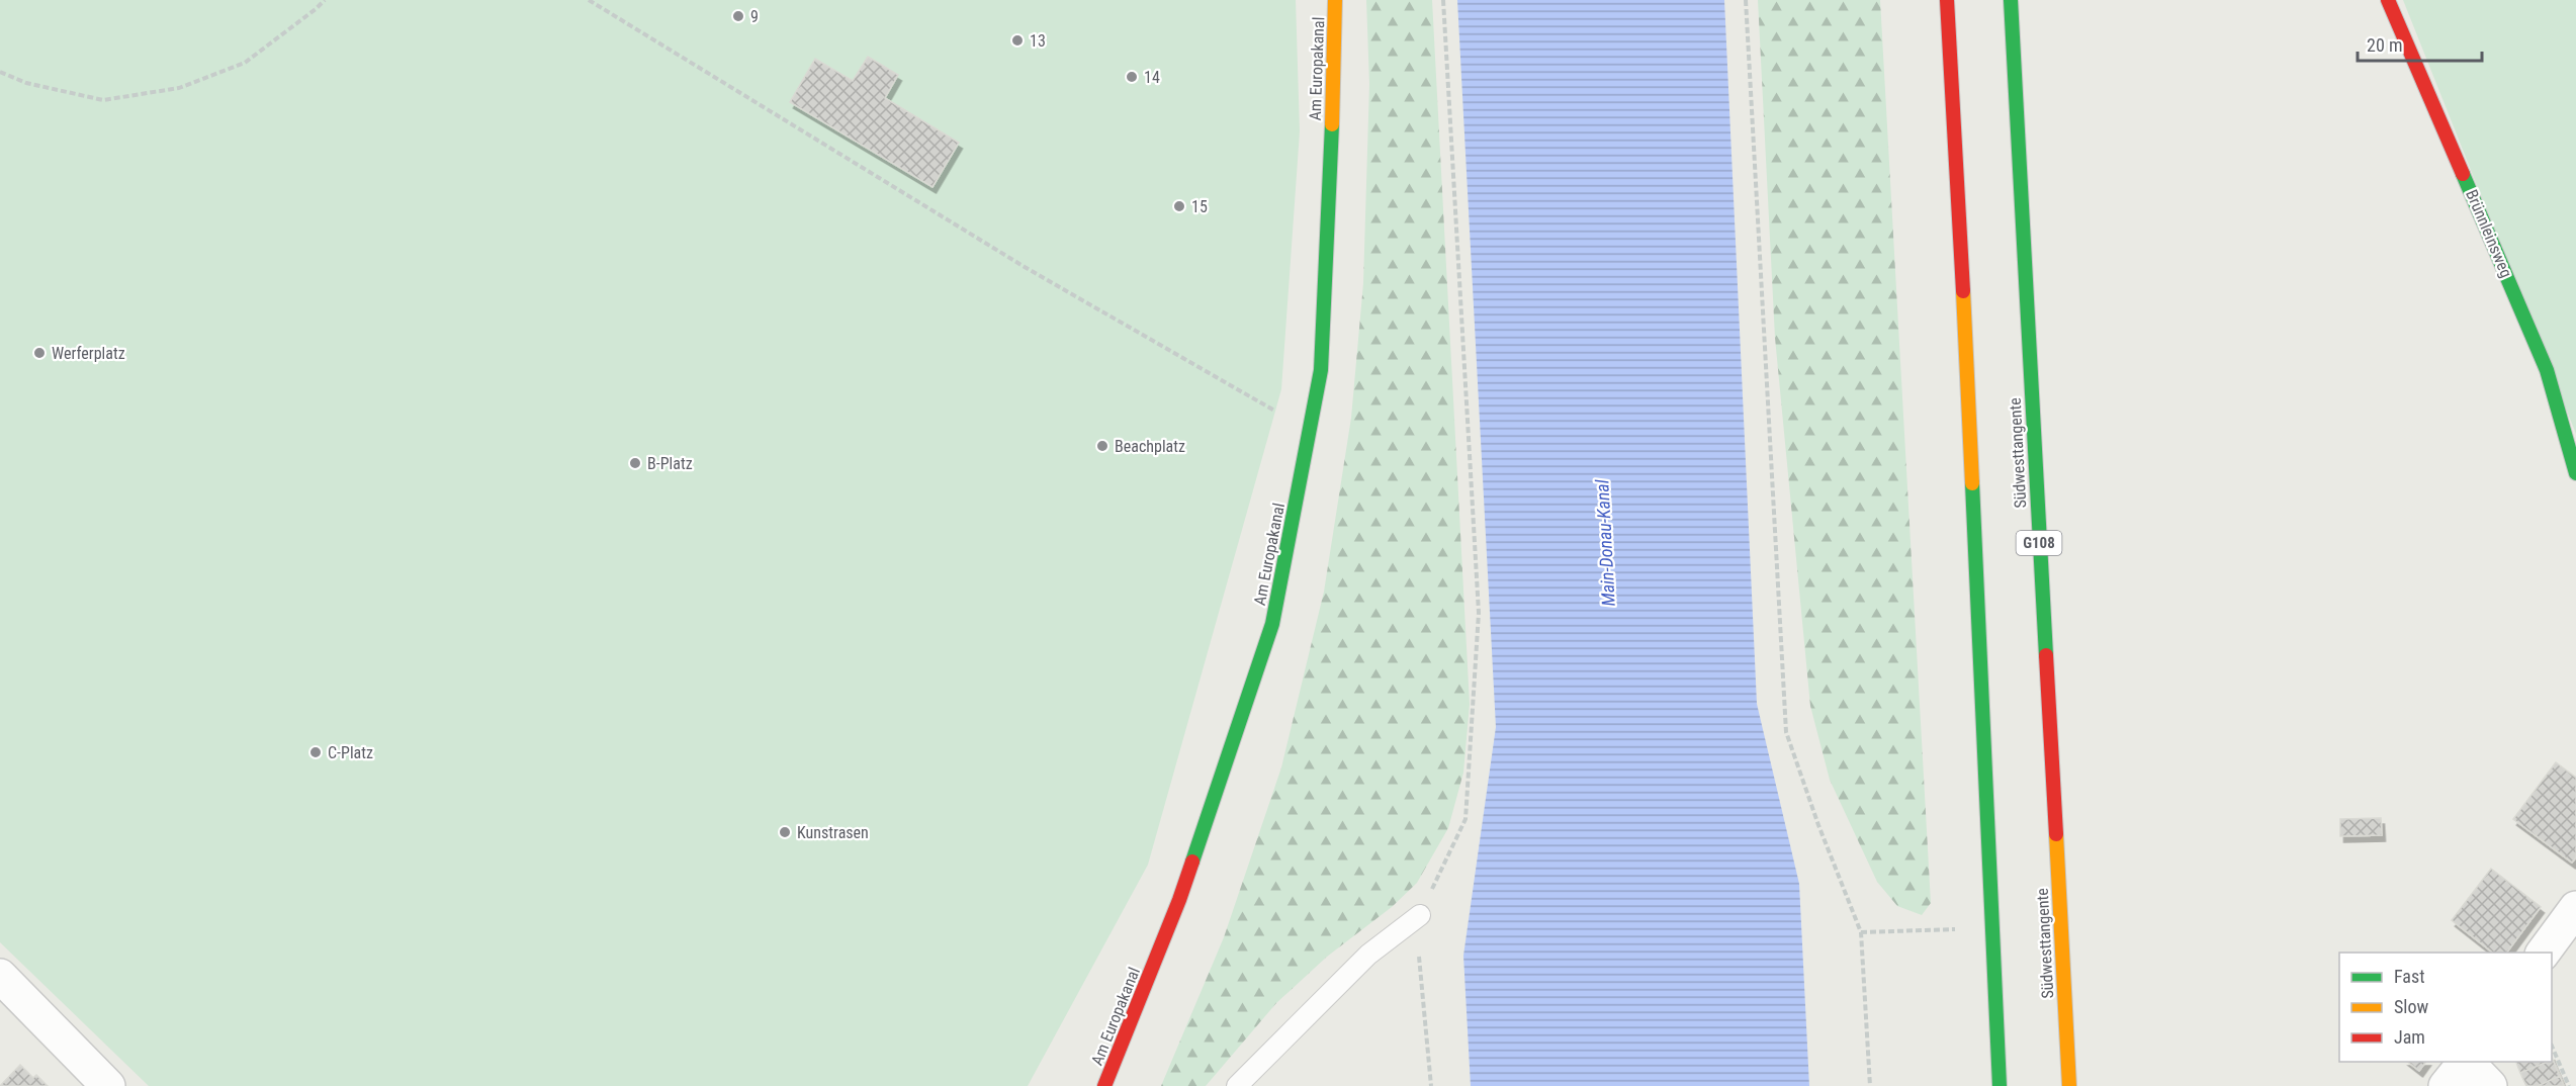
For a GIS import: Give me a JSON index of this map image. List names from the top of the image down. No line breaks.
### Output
{"streets":{"main road":["Am Europakanal","Brünnleinsweg","Südwesttangente","G108"]},"water":["Main-Donau-Kanal"],"places":["9","13","14","15","Werferplatz","Beachplatz","B-Platz","C-Platz","Kunstrasen"],"legend":["Fast","Slow","Jam"],"scale_bar":"20 m"}
